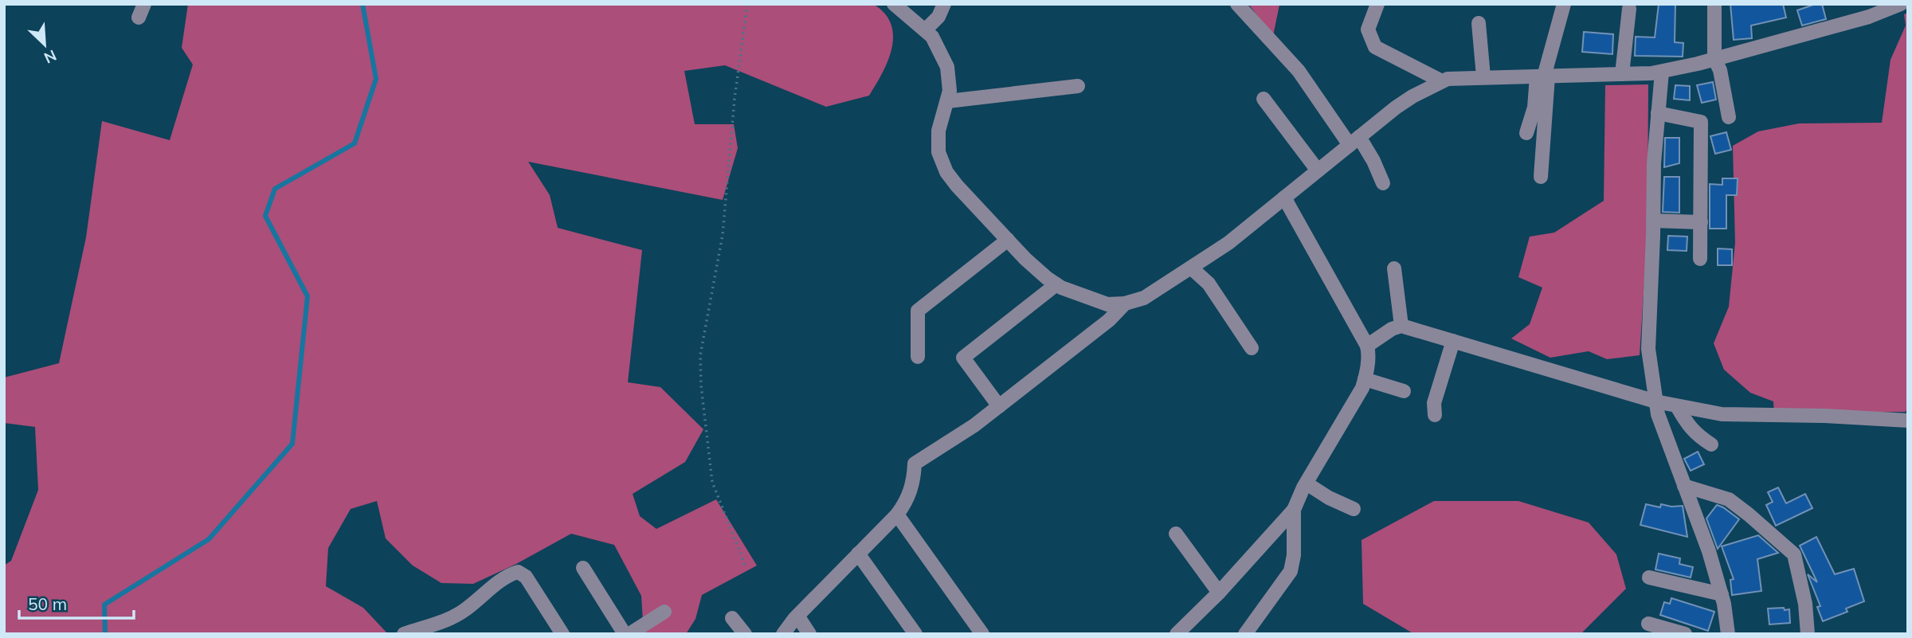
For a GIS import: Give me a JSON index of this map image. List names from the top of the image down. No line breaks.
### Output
{"scale_bar":"50 m","north":"bottom right"}
